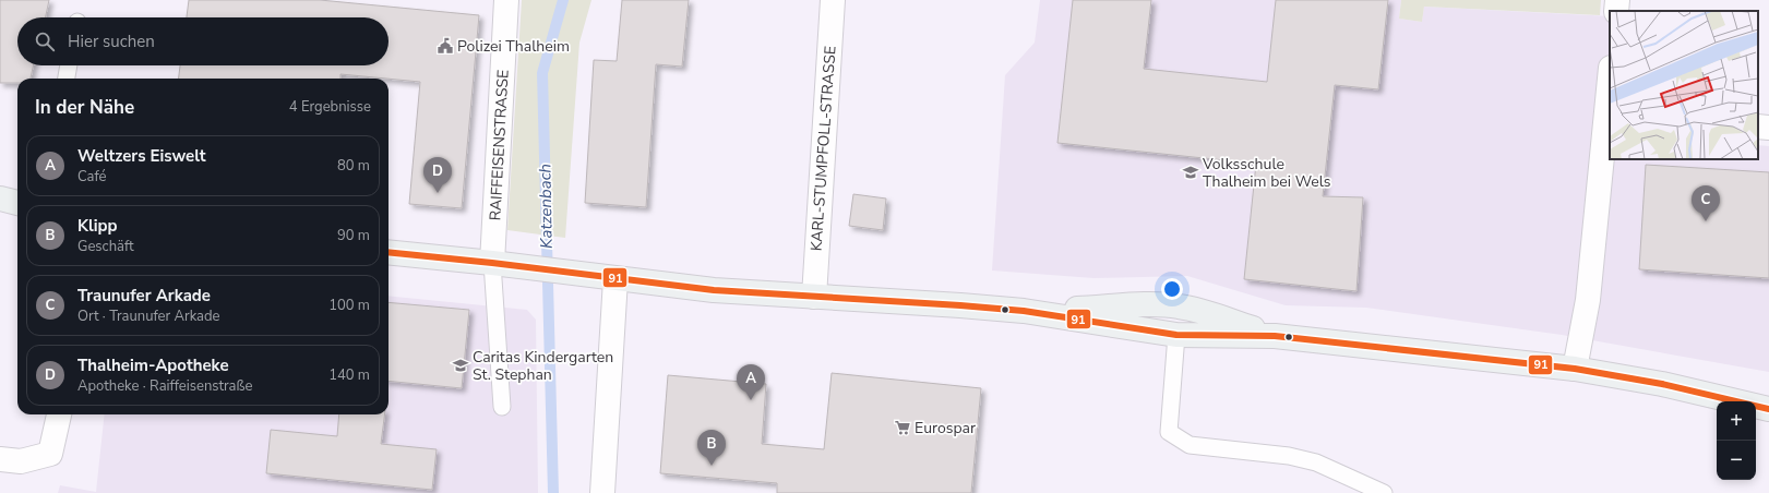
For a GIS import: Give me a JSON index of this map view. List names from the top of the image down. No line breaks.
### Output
{"streets":{"street":["RAIFFEISENSTRASSE","KARL-STUMPFOLL-STRASSE"]},"water":["Katzenbach"],"places":{"public building":["Polizei Thalheim"],"school or university":["Volksschule Thalheim bei Wels","Caritas Kindergarten St. Stephan"],"supermarket":["Eurospar"]},"lines":["transit line 91"],"page":{"search":"Hier suchen","heading":["In der Nähe","4 Ergebnisse"],"list":[{"mark":"A","name":"Weltzers Eiswelt","note":"Café","value":"80 m"},{"mark":"B","name":"Klipp","note":"Geschäft","value":"90 m"},{"mark":"C","name":"Traunufer Arkade","note":"Ort · Traunufer Arkade","value":"100 m"},{"mark":"D","name":"Thalheim-Apotheke","note":"Apotheke · Raiffeisenstraße","value":"140 m"}],"pins":["D","C","A","B"],"map_buttons":["+","−"]}}
